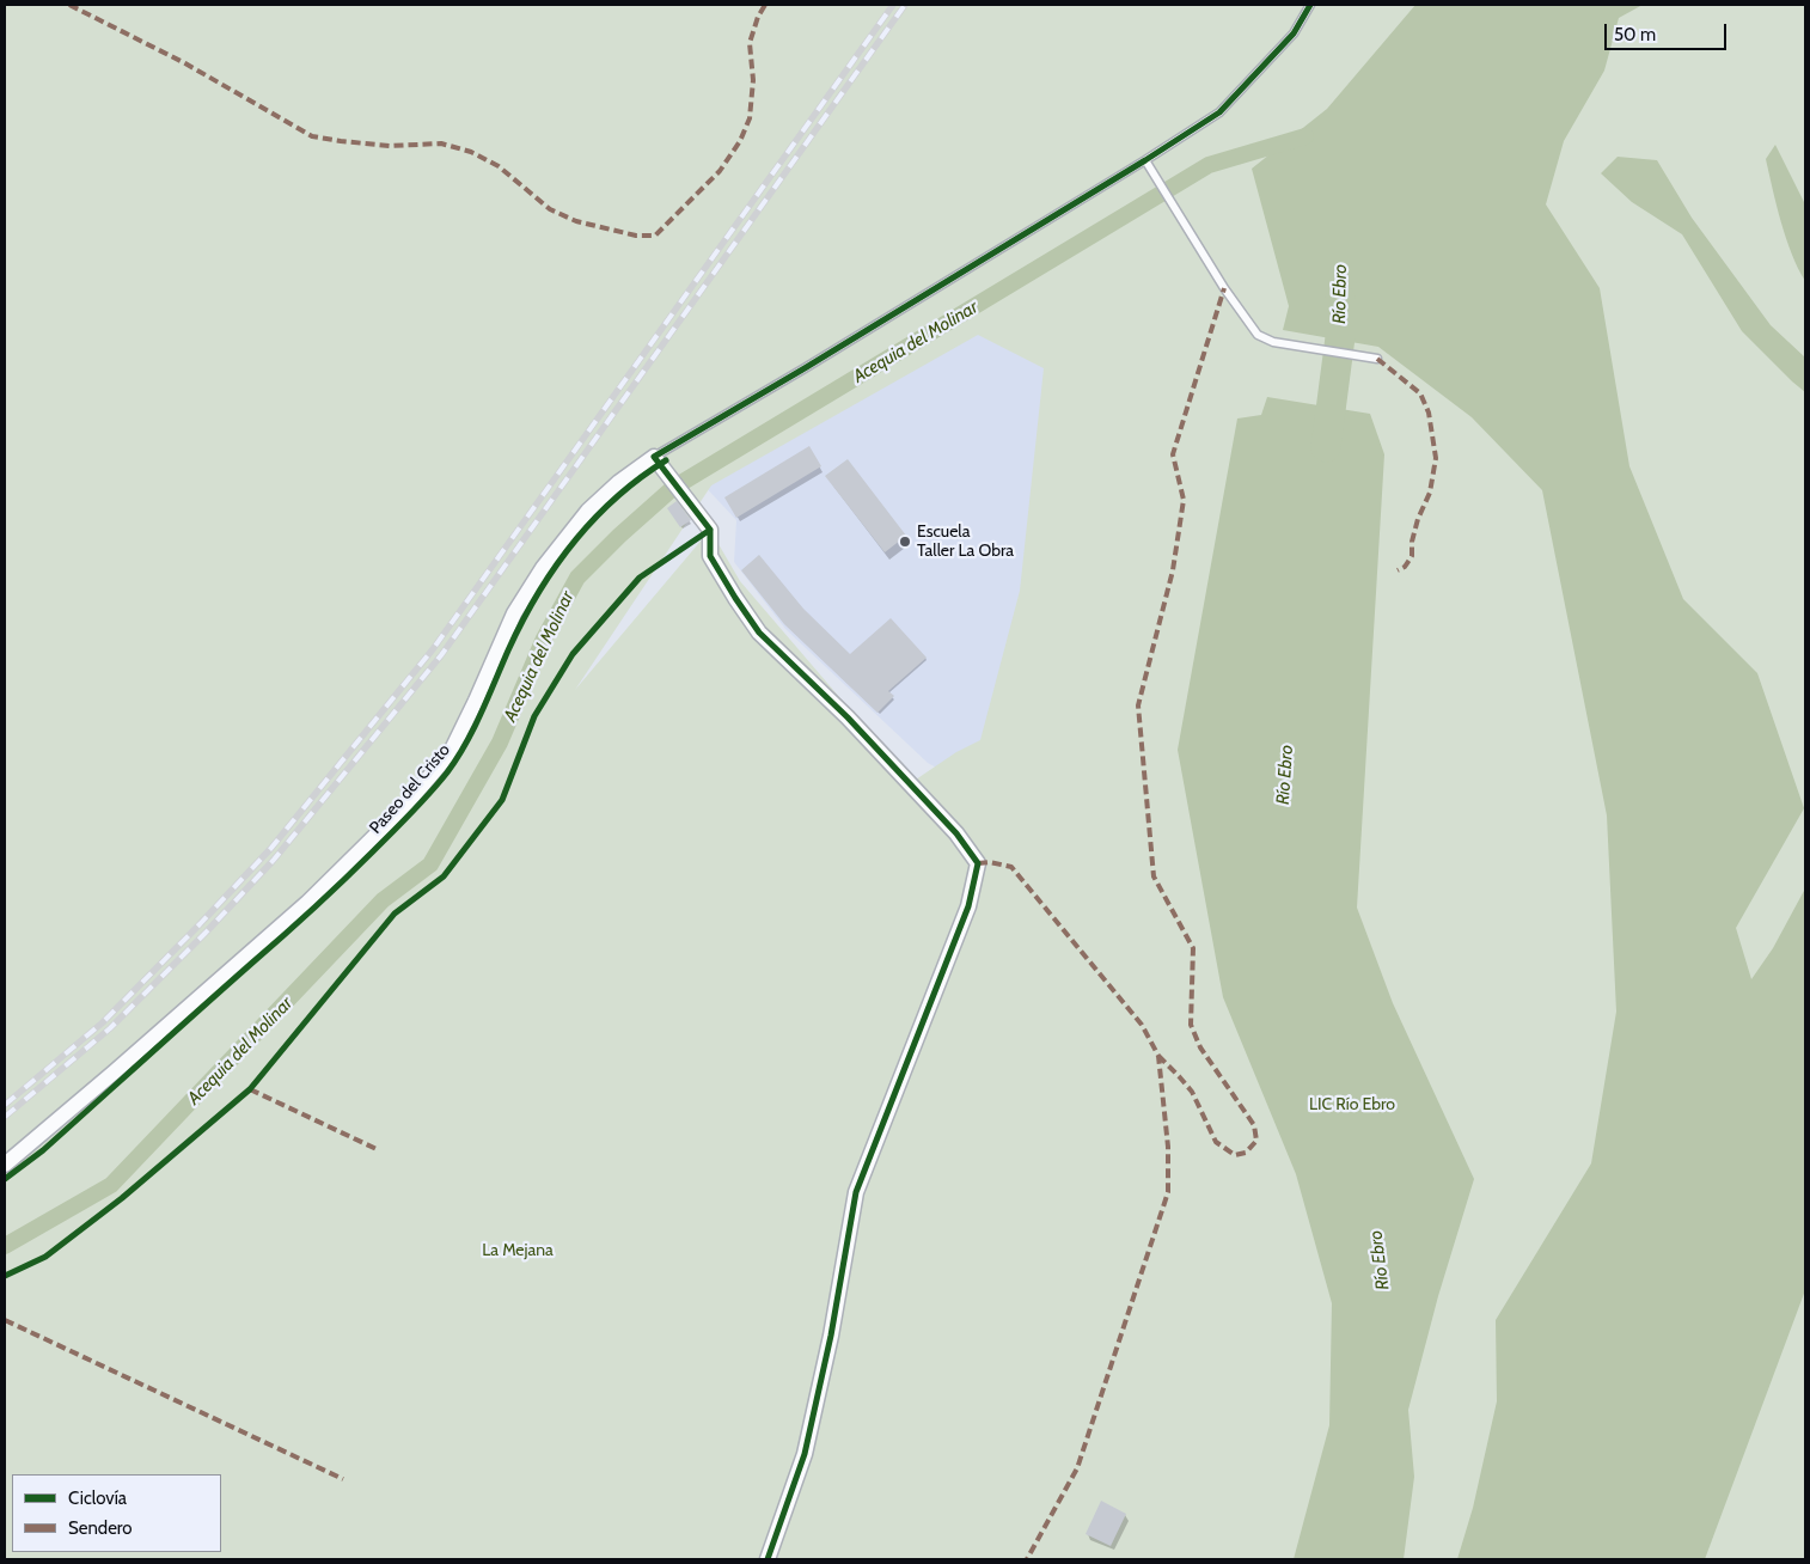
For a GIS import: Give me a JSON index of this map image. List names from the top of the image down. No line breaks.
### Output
{"streets":{"street":["Paseo del Cristo"]},"water":["Río Ebro","Acequia del Molinar"],"parks":["LIC Río Ebro","La Mejana"],"places":["Escuela Taller La Obra"],"legend":["Ciclovía","Sendero"],"scale_bar":"50 m"}
